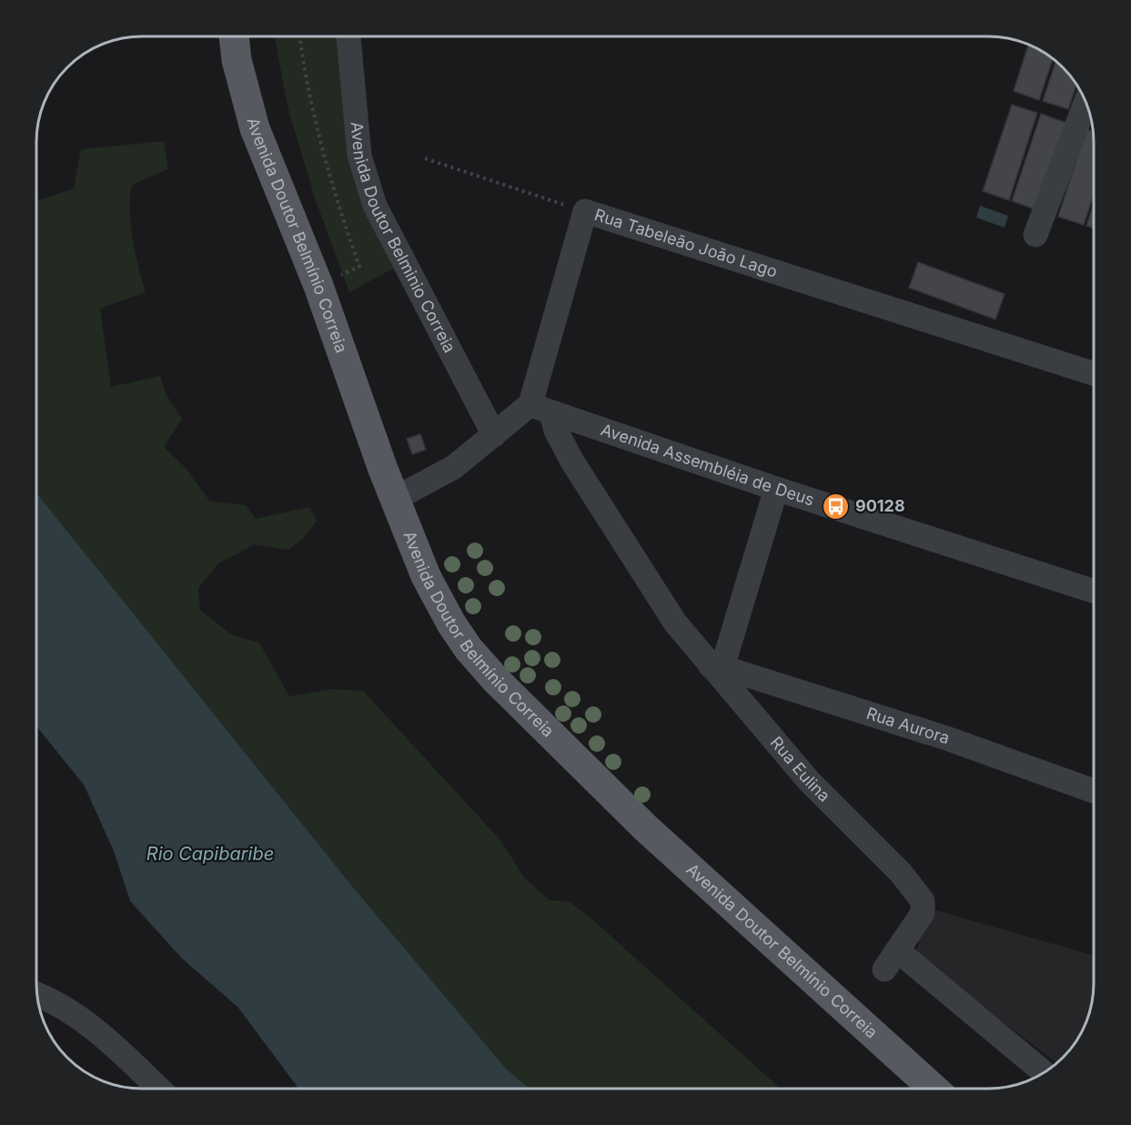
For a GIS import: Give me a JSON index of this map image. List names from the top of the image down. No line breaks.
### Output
{"streets":{"main road":["Avenida Doutor Belmínio Correia"],"street":["Avenida Doutor Belminio Correia","Rua Tabeleão João Lago","Avenida Assembléia de Deus","Rua Aurora","Rua Eulina"]},"crossings":[["Rua Tabeleão João Lago","Avenida Assembléia de Deus"],["Rua Tabeleão João Lago","Rua Eulina"],["Avenida Assembléia de Deus","Rua Eulina"],["Rua Aurora","Rua Eulina"]],"water":["Rio Capibaribe"],"places":{"bus stop":["90128"]}}
